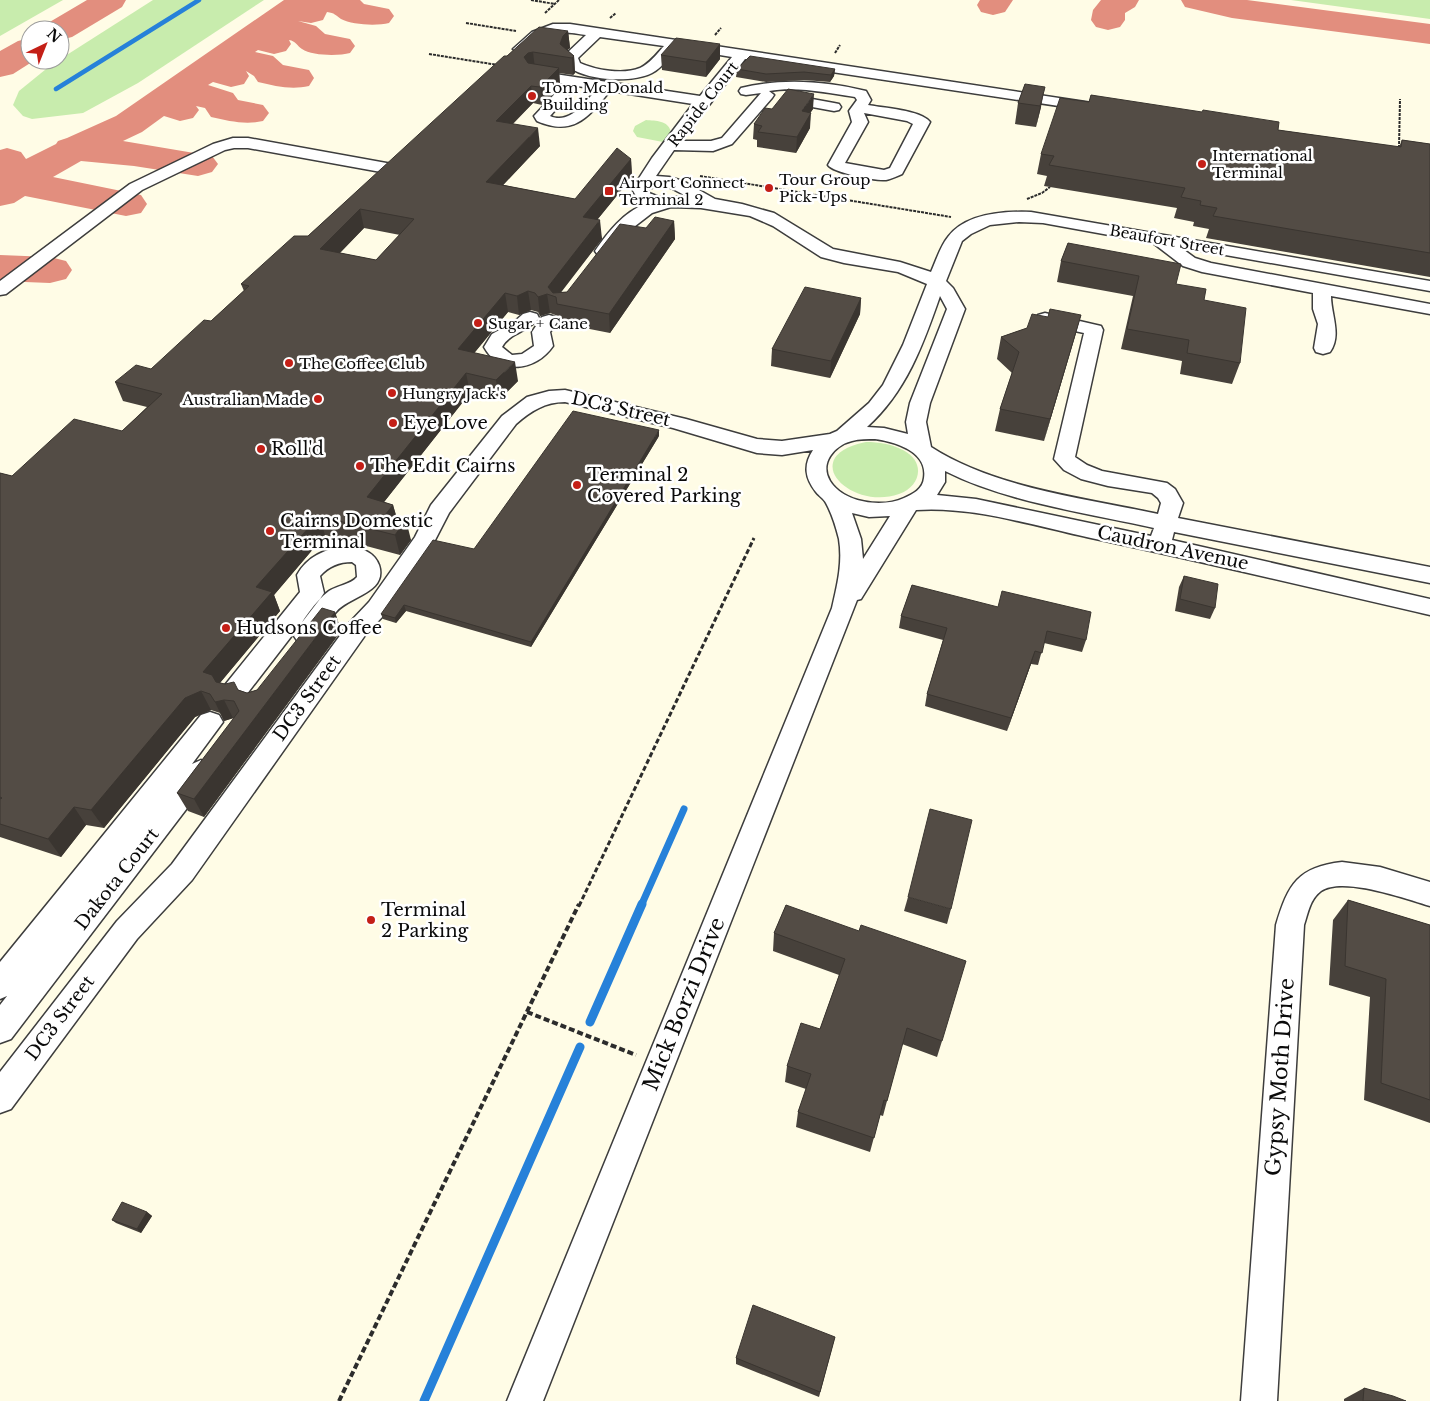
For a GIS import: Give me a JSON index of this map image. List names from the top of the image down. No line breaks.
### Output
{"streets":{"street":["Rapide Court","Beaufort Street","DC3 Street","Caudron Avenue","Dakota Court","Mick Borzi Drive","Gypsy Moth Drive"]},"crossings":[["DC3 Street","Caudron Avenue"],["DC3 Street","Mick Borzi Drive"],["Caudron Avenue","Mick Borzi Drive"]],"places":{"other":["Tom McDonald Building","International Terminal","Tour Group Pick-Ups","Sugar + Cane","The Coffee Club","Hungry Jack's","Australian Made","Eye Love","Roll'd","The Edit Cairns","Terminal 2 Covered Parking","Cairns Domestic Terminal","Hudsons Coffee","Terminal 2 Parking"],"transit":["Airport Connect Terminal 2"]},"north":"top right"}
